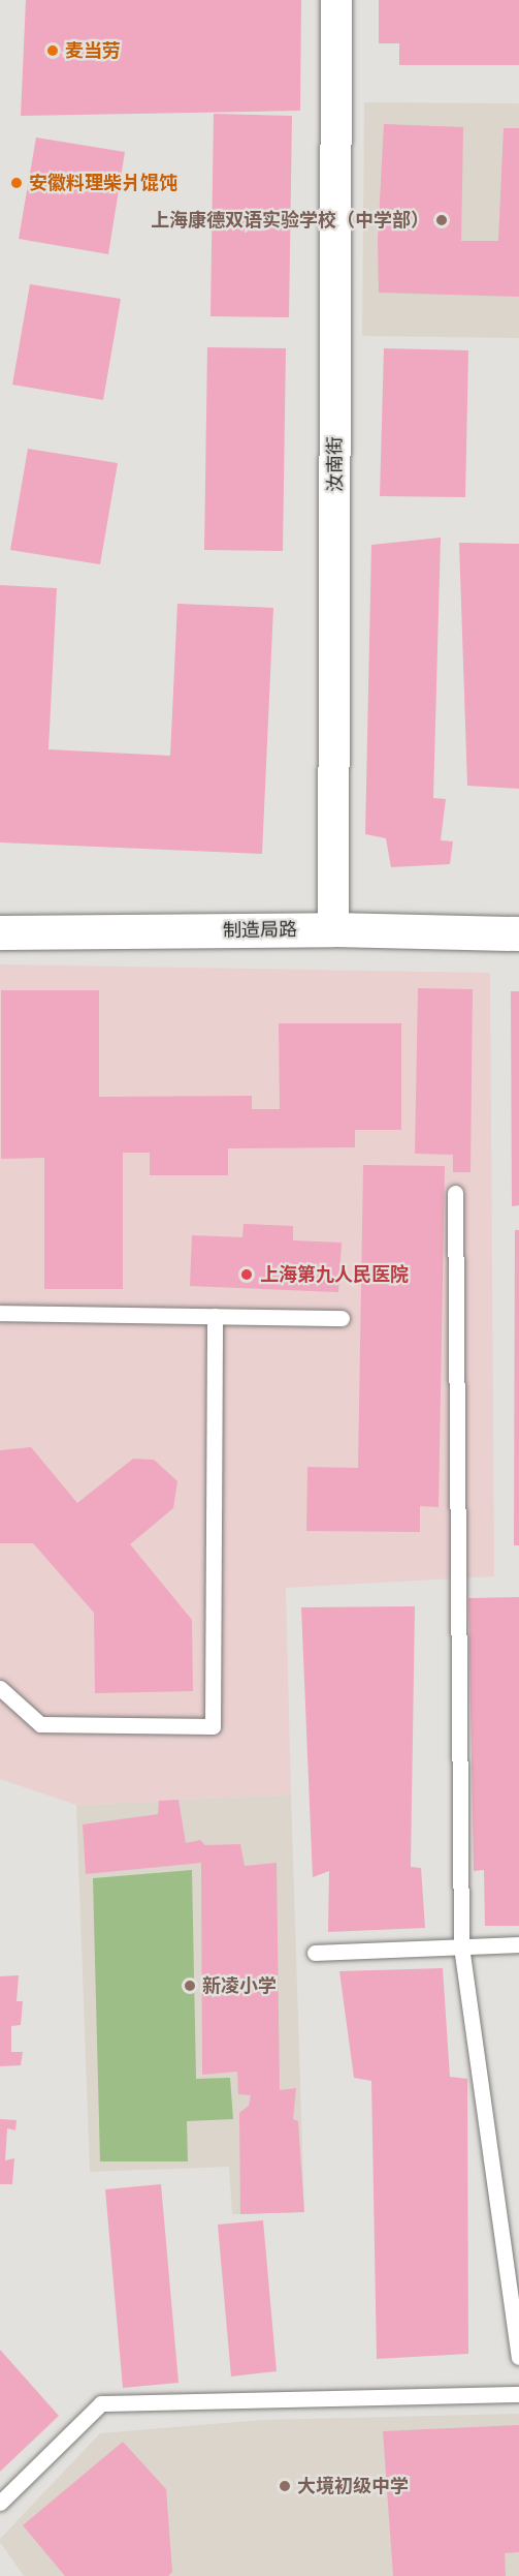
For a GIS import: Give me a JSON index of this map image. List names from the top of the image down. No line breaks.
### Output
{"streets":{"street":["汝南街","制造局路"]},"crossings":[["汝南街","制造局路"]],"places":["麦当劳","安徽料理柴爿馄饨","上海康德双语实验学校（中学部）","上海第九人民医院","新凌小学","大境初级中学"]}
